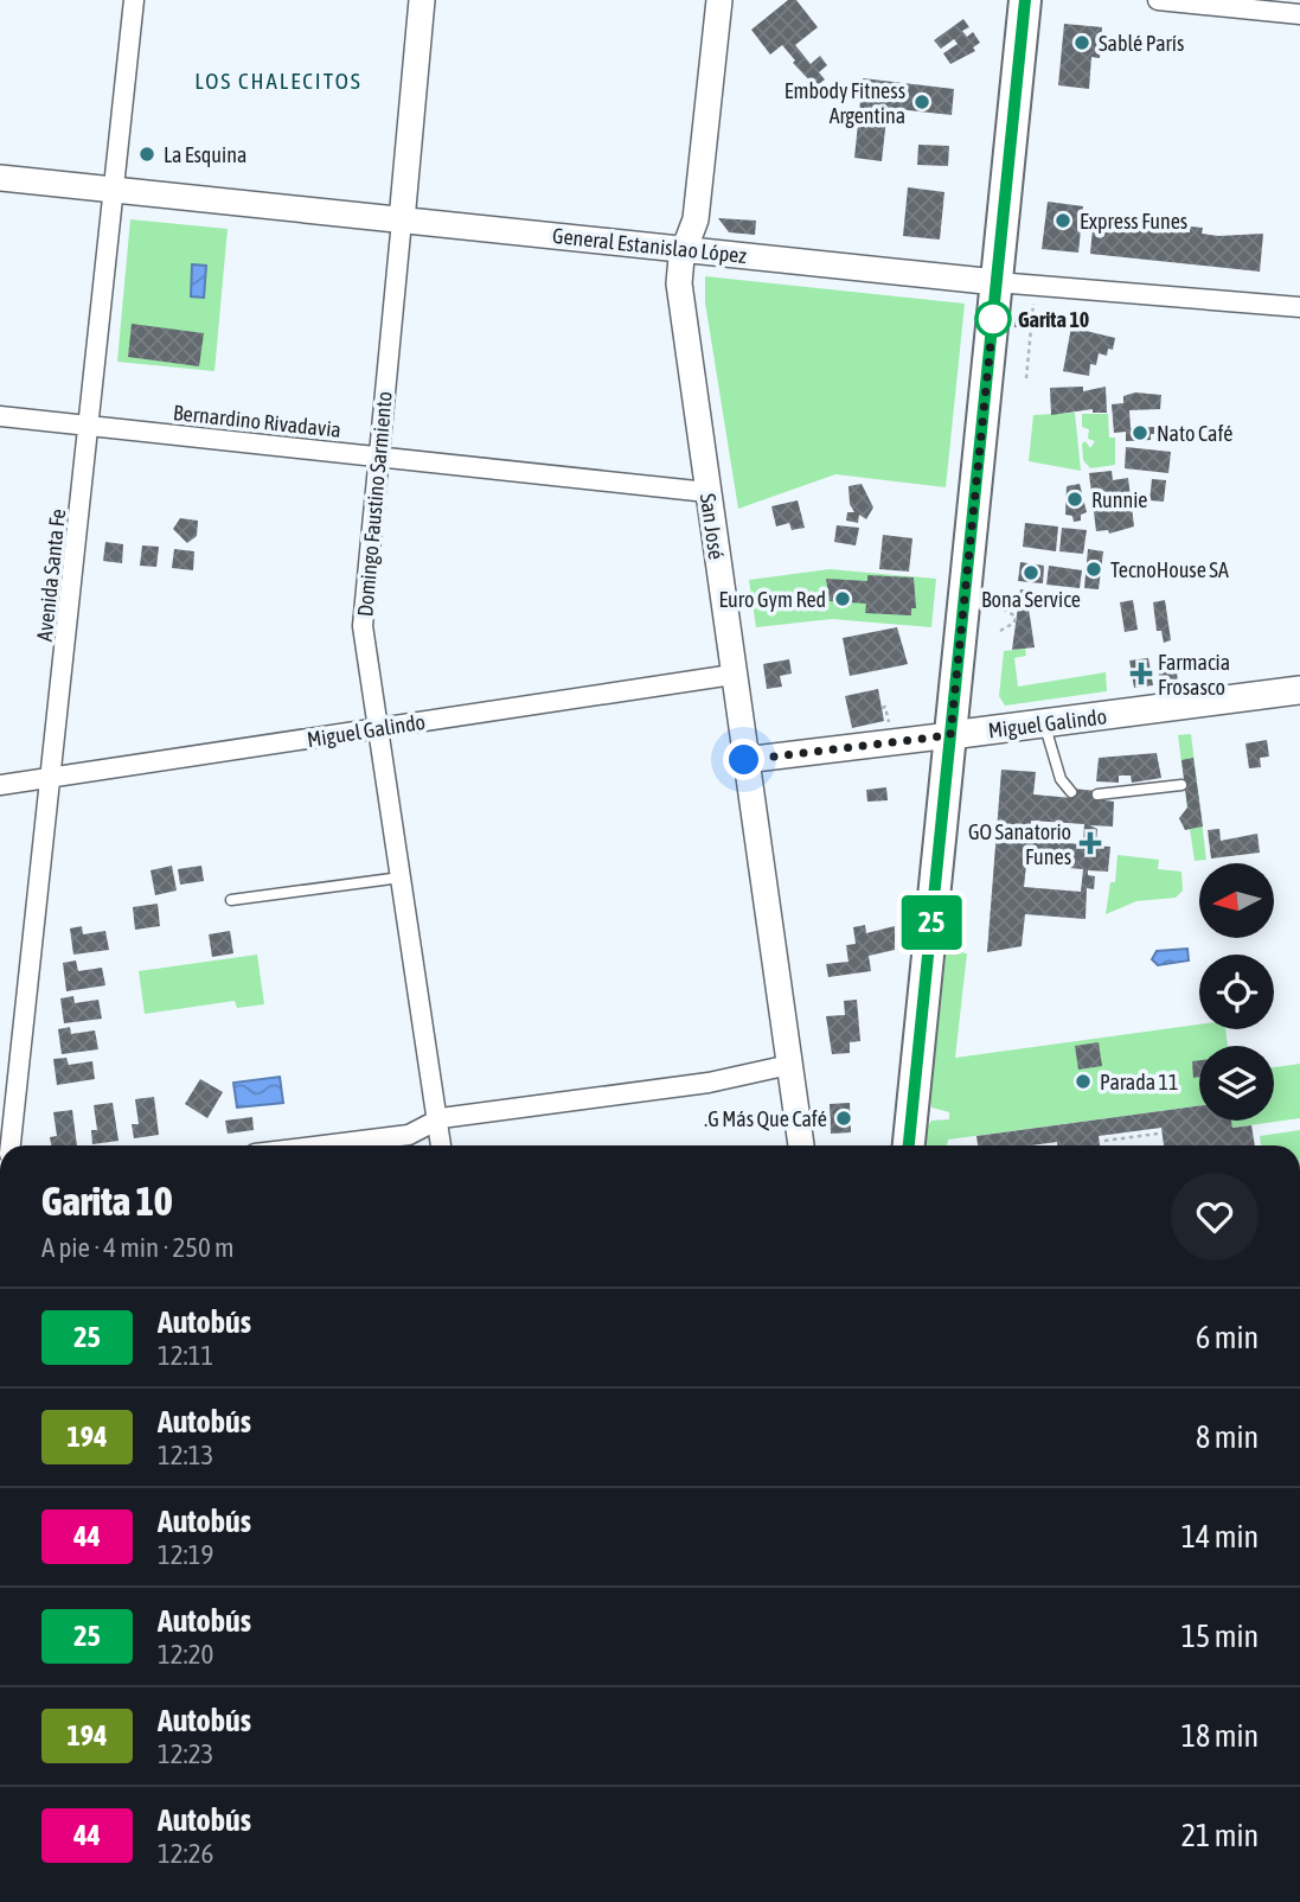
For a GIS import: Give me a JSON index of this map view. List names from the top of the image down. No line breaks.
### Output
{"streets":{"main road":["Miguel Galindo"],"street":["General Estanislao López","Bernardino Rivadavia","Domingo Faustino Sarmiento","San José","Avenida Santa Fe"]},"crossings":[["General Estanislao López","Domingo Faustino Sarmiento"],["General Estanislao López","San José"],["General Estanislao López","Avenida Santa Fe"],["Bernardino Rivadavia","Domingo Faustino Sarmiento"],["Bernardino Rivadavia","San José"],["Bernardino Rivadavia","Avenida Santa Fe"],["Domingo Faustino Sarmiento","Miguel Galindo"],["San José","Miguel Galindo"],["Avenida Santa Fe","Miguel Galindo"]],"districts":["LOS CHALECITOS"],"places":{"other":["Sablé París","Embody Fitness Argentina","La Esquina","Express Funes","Garita 10","Nato Café","Runnie","TecnoHouse SA","Bona Service","Euro Gym Red","Parada 11",".G Más Que Café"],"health":["Farmacia Frosasco","GO Sanatorio Funes"]},"lines":["bus line 25"],"north":"left","page":{"on_map":"25","heading":["Garita 10","A pie · 4 min · 250 m"],"list":[{"mark":"25","name":"Autobús","note":"12:11","value":"6 min"},{"mark":"194","name":"Autobús","note":"12:13","value":"8 min"},{"mark":"44","name":"Autobús","note":"12:19","value":"14 min"},{"mark":"25","name":"Autobús","note":"12:20","value":"15 min"},{"mark":"194","name":"Autobús","note":"12:23","value":"18 min"},{"mark":"44","name":"Autobús","note":"12:26","value":"21 min"}]}}
